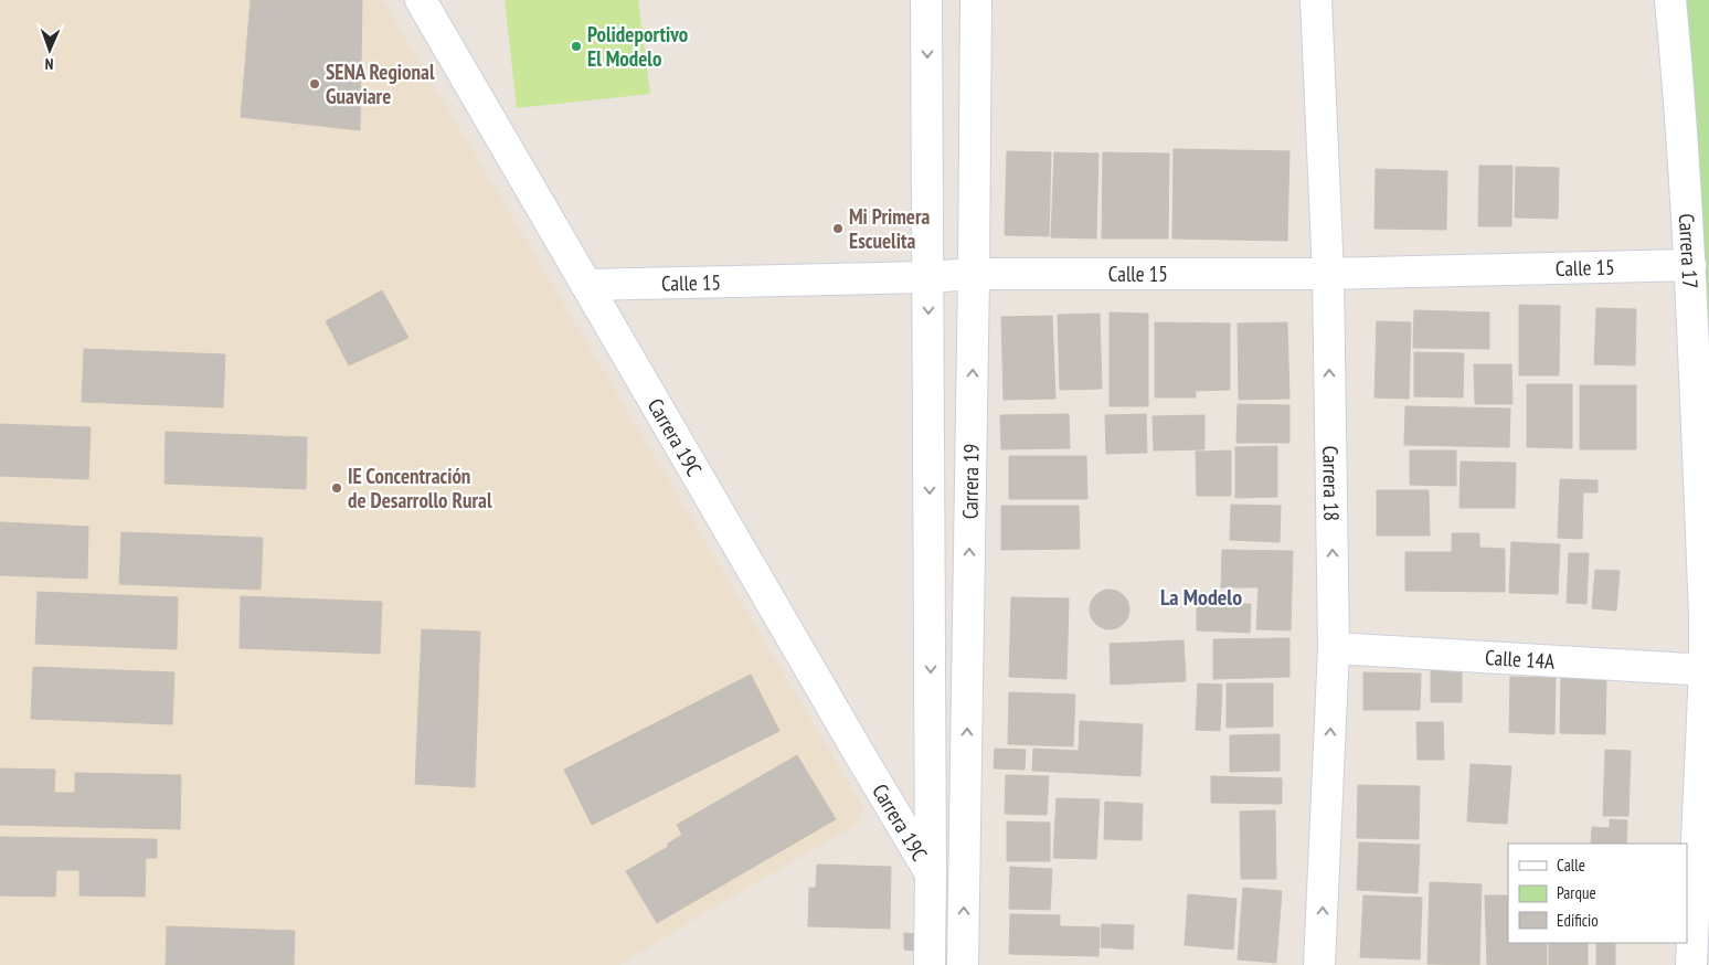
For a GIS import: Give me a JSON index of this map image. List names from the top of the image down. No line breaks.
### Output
{"streets":{"street":["Carrera 17","Calle 15","Carrera 19C","Carrera 19","Carrera 18","Calle 14A"]},"crossings":[["Carrera 17","Calle 15"],["Carrera 17","Calle 14A"],["Calle 15","Carrera 19C"],["Calle 15","Carrera 19"],["Calle 15","Carrera 18"],["Carrera 19C","Carrera 19"],["Carrera 18","Calle 14A"]],"one_way":["Carrera 18"],"districts":["La Modelo"],"places":["Polideportivo El Modelo","SENA Regional Guaviare","Mi Primera Escuelita","IE Concentración de Desarrollo Rural"],"legend":["Calle","Parque","Edificio"],"north":"bottom"}
